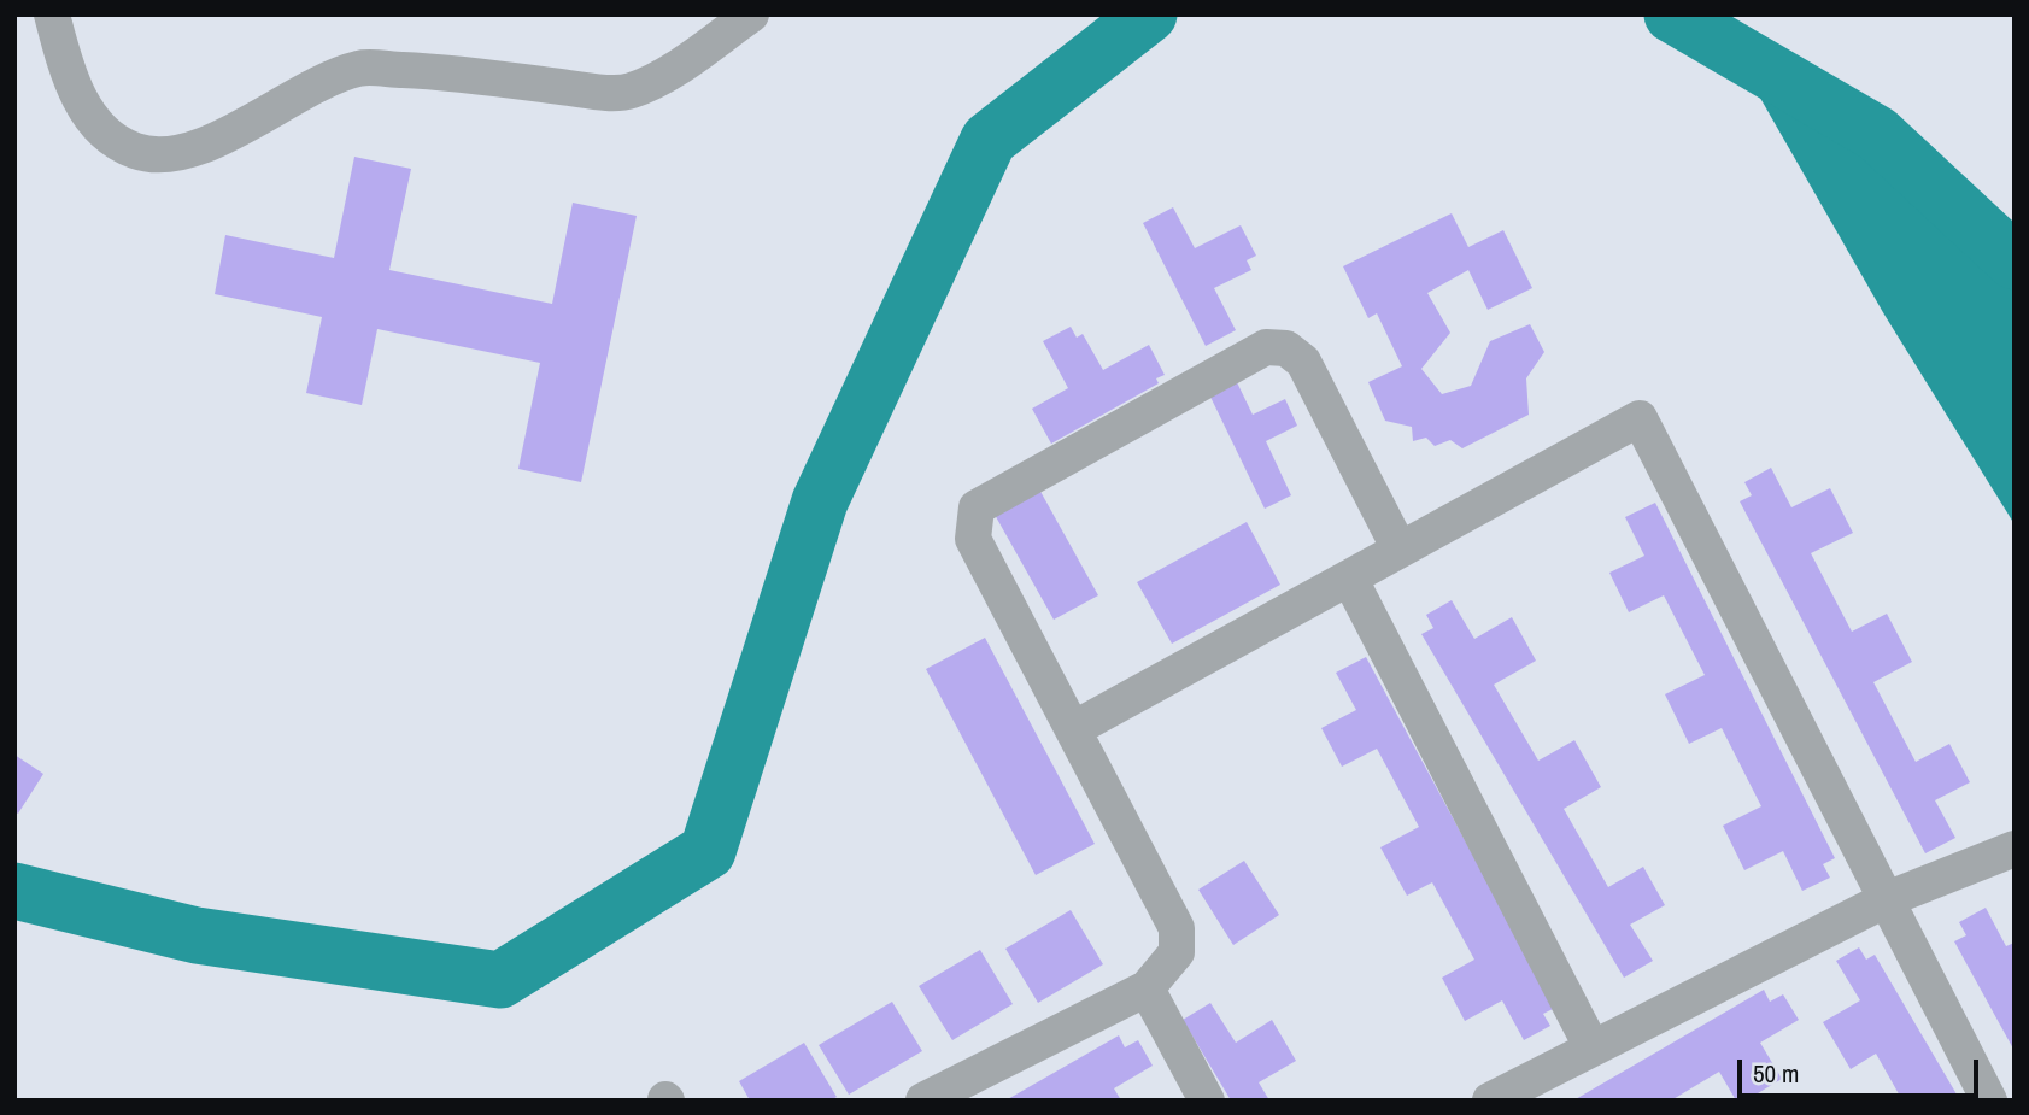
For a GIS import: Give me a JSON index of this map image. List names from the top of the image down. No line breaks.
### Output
{"scale_bar":"50 m"}
